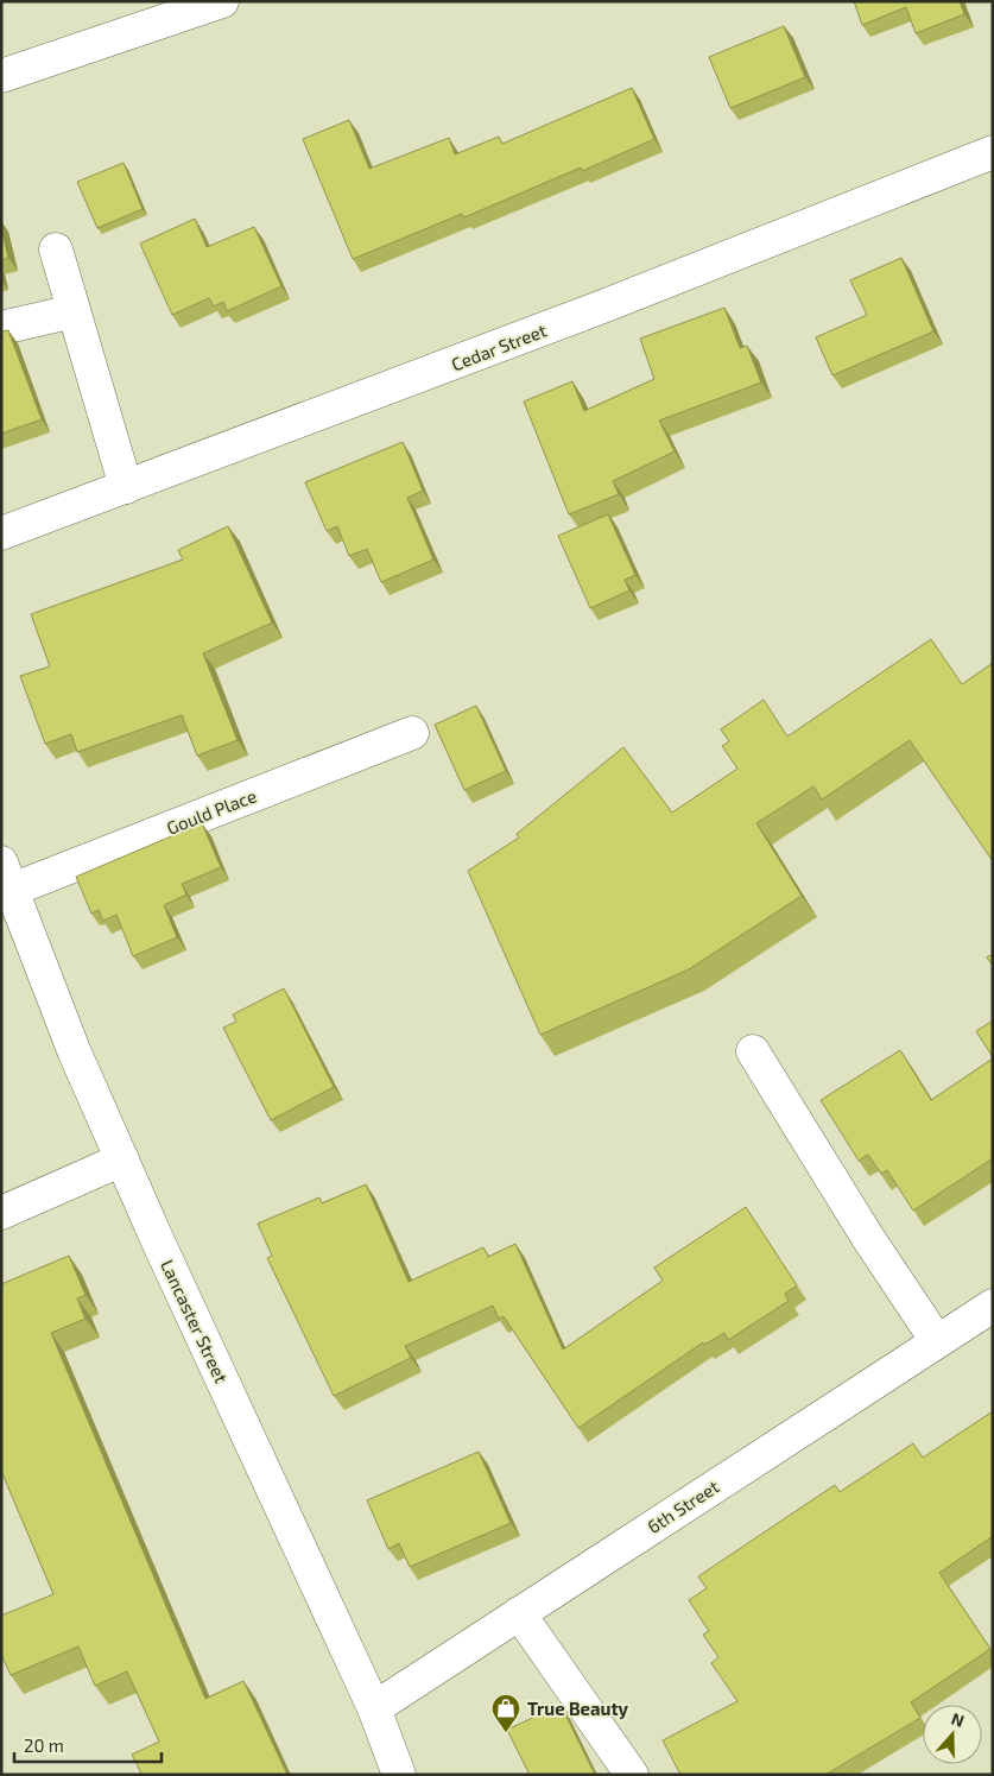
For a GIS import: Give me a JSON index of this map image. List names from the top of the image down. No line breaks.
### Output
{"streets":{"street":["Cedar Street","Gould Place","Lancaster Street","6th Street"]},"crossings":[["Gould Place","Lancaster Street"],["Lancaster Street","6th Street"]],"places":{"shop":["True Beauty"]},"scale_bar":"20 m","north":"top"}
